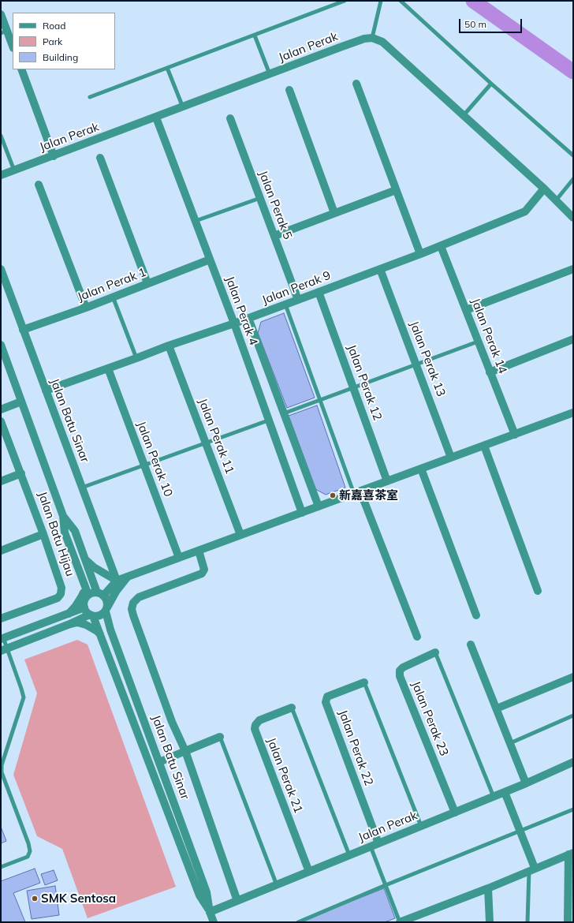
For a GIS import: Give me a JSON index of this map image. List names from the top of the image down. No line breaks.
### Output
{"streets":{"street":["Jalan Perak","Jalan Perak 5","Jalan Perak 1","Jalan Perak 9","Jalan Perak 4","Jalan Perak 14","Jalan Perak 13","Jalan Perak 12","Jalan Batu Sinar","Jalan Perak 11","Jalan Perak 10","Jalan Batu Hijau","Jalan Perak 23","Jalan Perak 22","Jalan Perak 21"]},"crossings":[["Jalan Perak","Jalan Perak 4"],["Jalan Perak","Jalan Batu Sinar"],["Jalan Perak","Jalan Perak 23"],["Jalan Perak","Jalan Perak 22"],["Jalan Perak","Jalan Perak 21"],["Jalan Perak 5","Jalan Perak 9"],["Jalan Perak 1","Jalan Perak 4"],["Jalan Perak 1","Jalan Batu Sinar"],["Jalan Perak 9","Jalan Perak 4"],["Jalan Perak 9","Jalan Perak 14"],["Jalan Perak 9","Jalan Perak 13"],["Jalan Perak 9","Jalan Perak 12"],["Jalan Perak 9","Jalan Batu Sinar"],["Jalan Perak 9","Jalan Perak 11"],["Jalan Perak 9","Jalan Perak 10"]],"places":["新嘉喜茶室","SMK Sentosa"],"legend":["Road","Park","Building"],"scale_bar":"50 m"}
